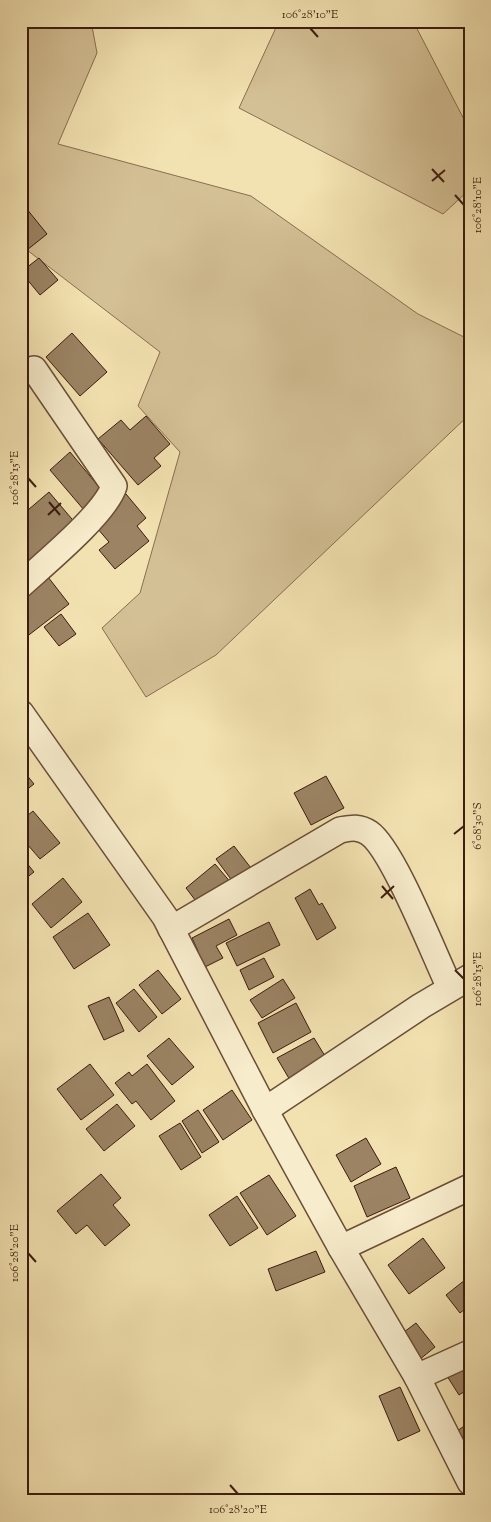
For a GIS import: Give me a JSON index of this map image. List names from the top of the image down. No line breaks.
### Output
{"coordinates":["106°28'10\"E","106°28'15\"E","6°08'30\"S","106°28'20\"E"]}
